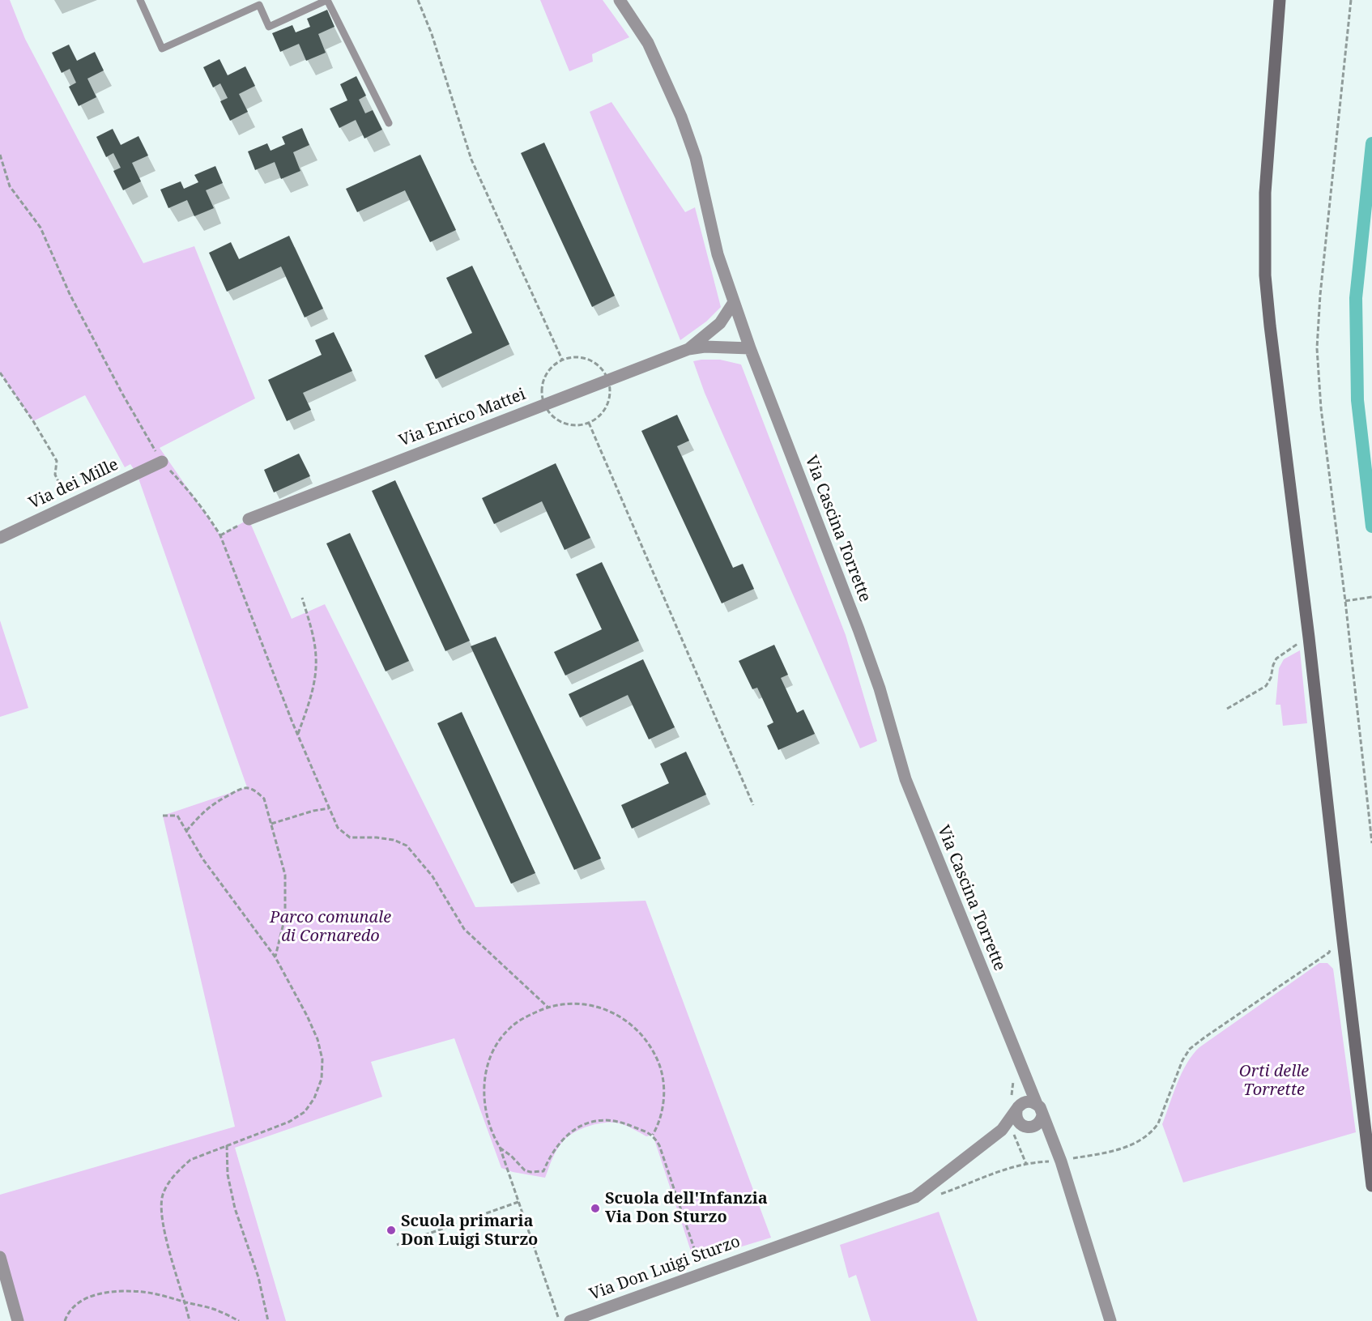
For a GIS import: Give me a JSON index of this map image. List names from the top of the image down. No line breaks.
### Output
{"streets":{"street":["Via Enrico Mattei","Via dei Mille","Via Cascina Torrette","Via Don Luigi Sturzo"]},"crossings":[["Via Enrico Mattei","Via Cascina Torrette"],["Via Cascina Torrette","Via Don Luigi Sturzo"]],"parks":["Parco comunale di Cornaredo","Orti delle Torrette"],"places":["Scuola dell'Infanzia Via Don Sturzo","Scuola primaria Don Luigi Sturzo"]}
